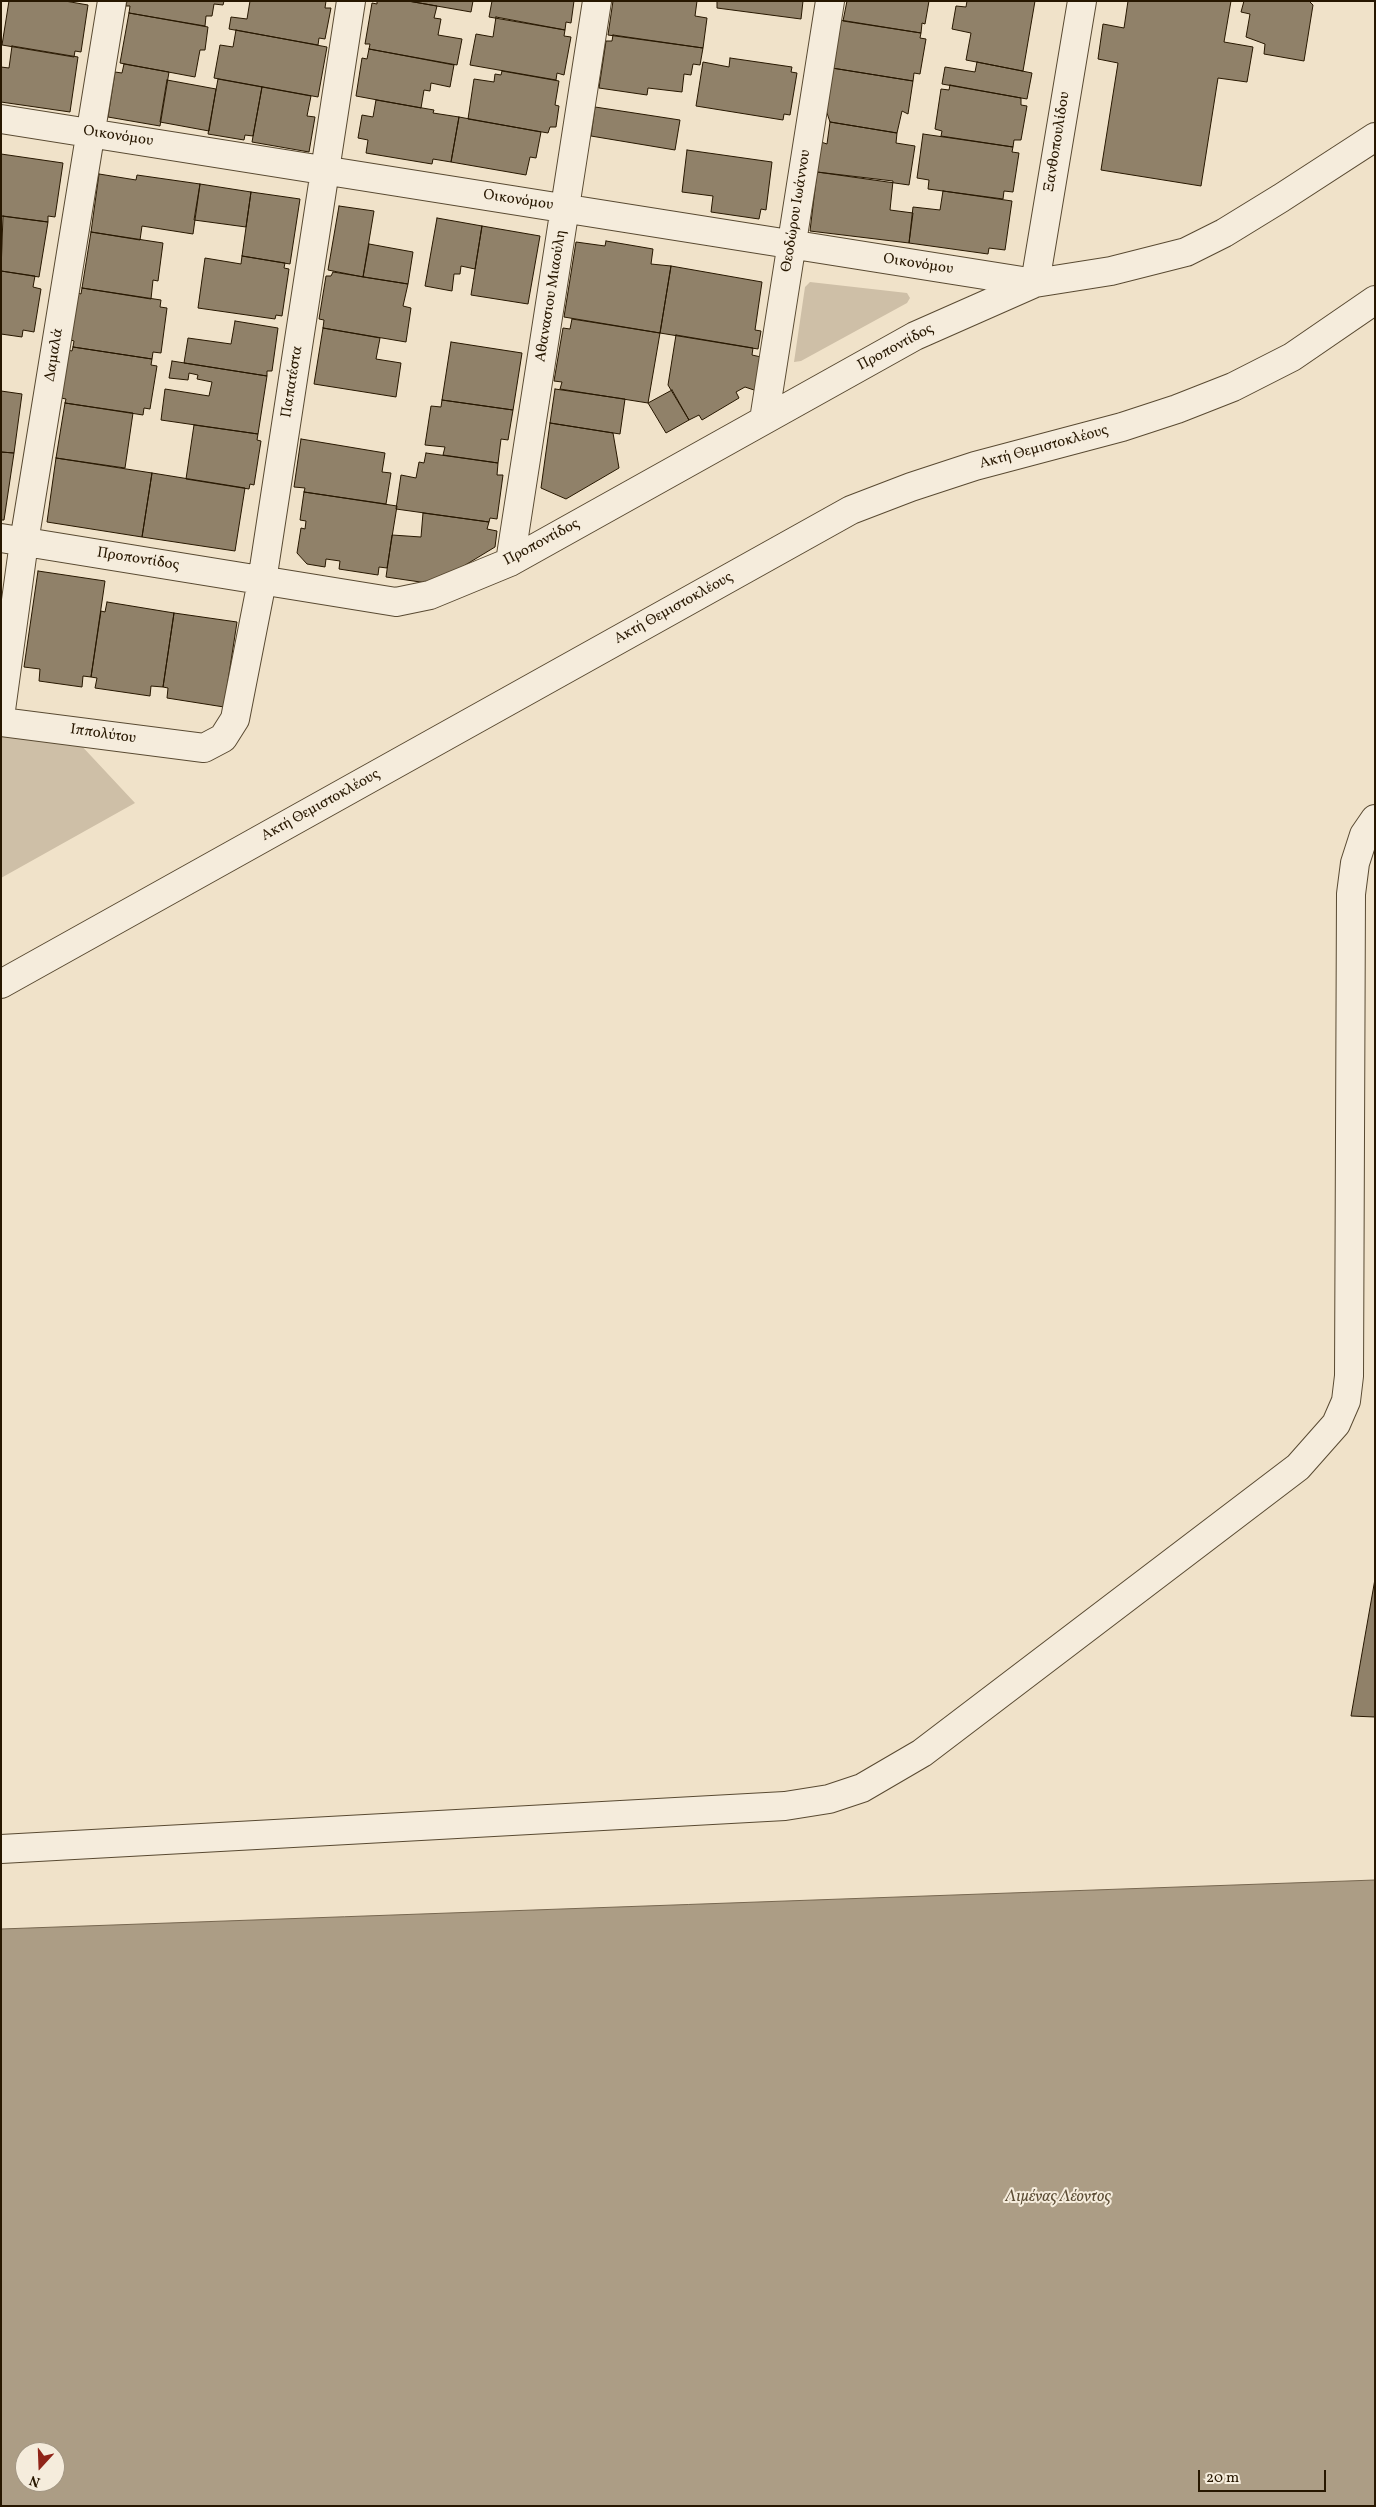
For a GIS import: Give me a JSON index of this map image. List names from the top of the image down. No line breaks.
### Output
{"streets":{"street":["Οικονόμου","Ξανθοπουλίδου","Θεοδώρου Ιωάννου","Αθανασιου Μιαούλη","Προποντίδος","Δαμαλά","Παπατέστα","Ακτή Θεμιστοκλέους","Ιππολύτου"]},"crossings":[["Οικονόμου","Ξανθοπουλίδου"],["Οικονόμου","Θεοδώρου Ιωάννου"],["Οικονόμου","Αθανασιου Μιαούλη"],["Οικονόμου","Προποντίδος"],["Οικονόμου","Δαμαλά"],["Οικονόμου","Παπατέστα"],["Ξανθοπουλίδου","Προποντίδος"],["Θεοδώρου Ιωάννου","Προποντίδος"],["Αθανασιου Μιαούλη","Προποντίδος"],["Προποντίδος","Δαμαλά"],["Προποντίδος","Παπατέστα"],["Παπατέστα","Ιππολύτου"]],"water":["Λιμένας Λέοντος"],"scale_bar":"20 m","north":"bottom"}
